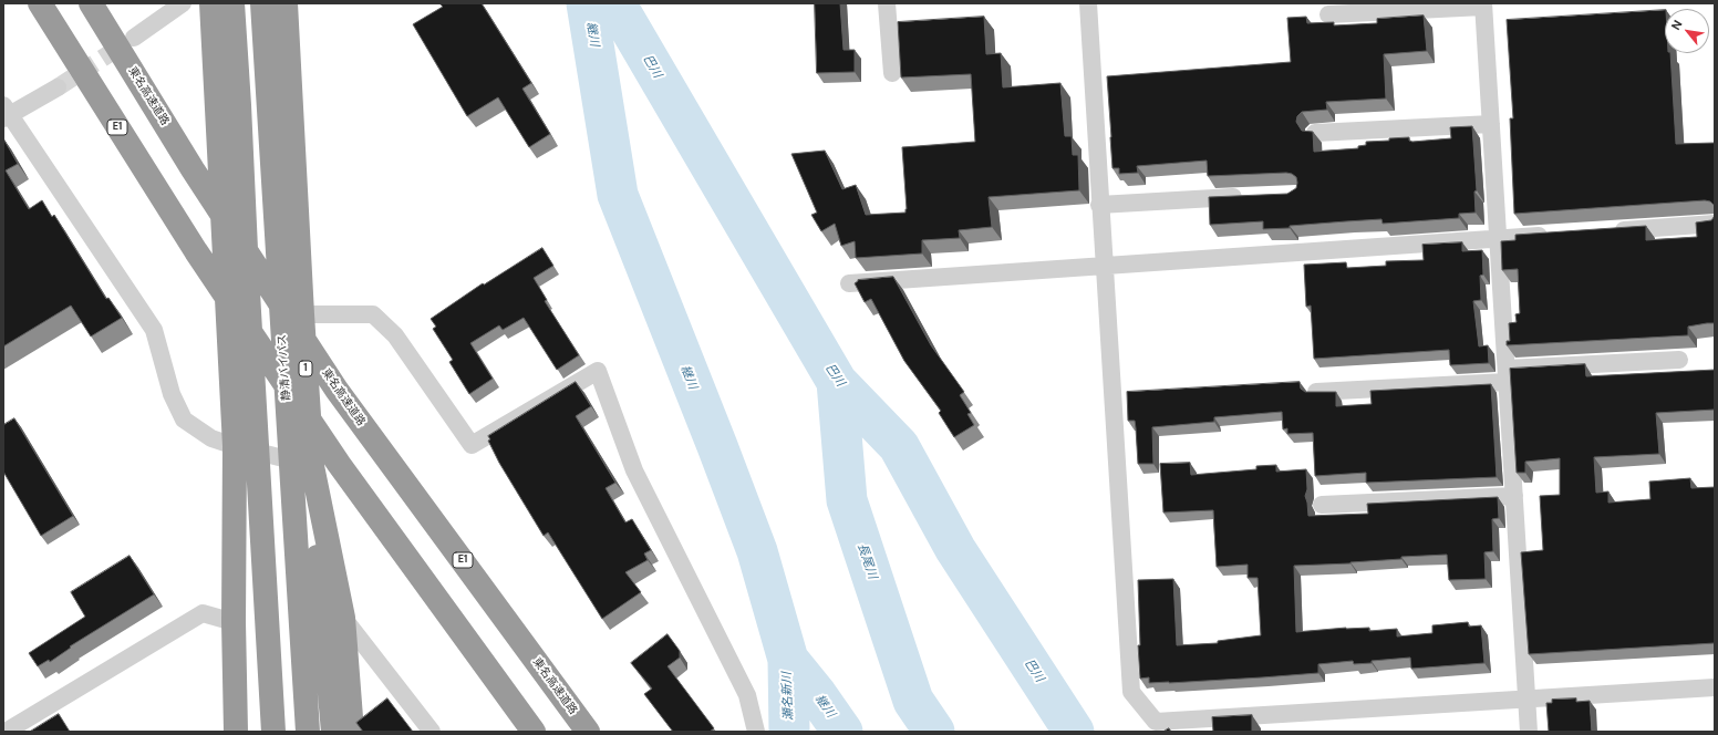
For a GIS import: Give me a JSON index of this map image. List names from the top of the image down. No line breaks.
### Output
{"streets":{"highway":["東名高速道路","E1","静清バイパス","1"]},"crossings":[["静清バイパス","1"]],"water":["継川","巴川","長尾川","瀬名新川"],"north":"top left"}
